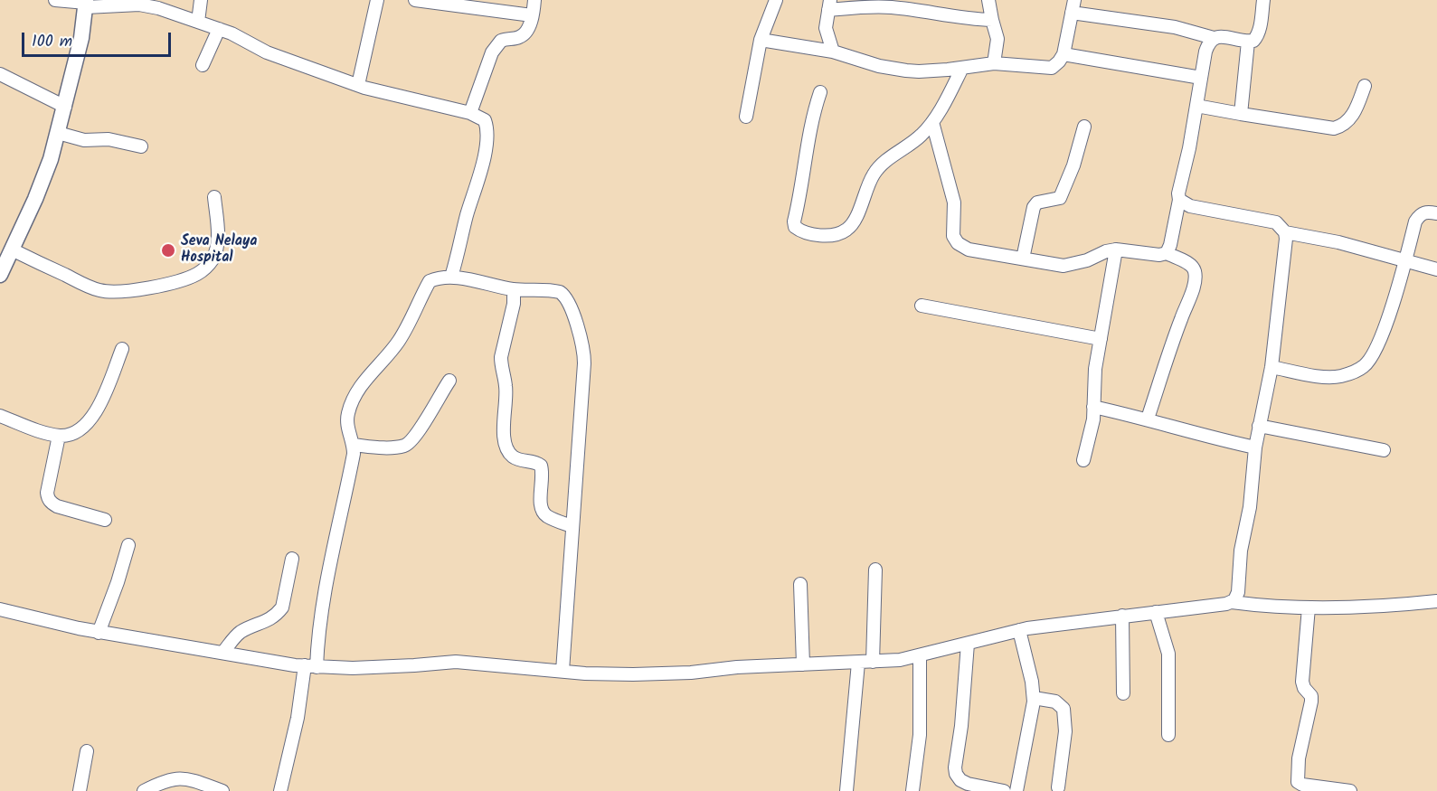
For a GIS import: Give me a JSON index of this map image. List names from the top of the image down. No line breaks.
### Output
{"places":["Seva Nelaya Hospital"],"scale_bar":"100 m"}
